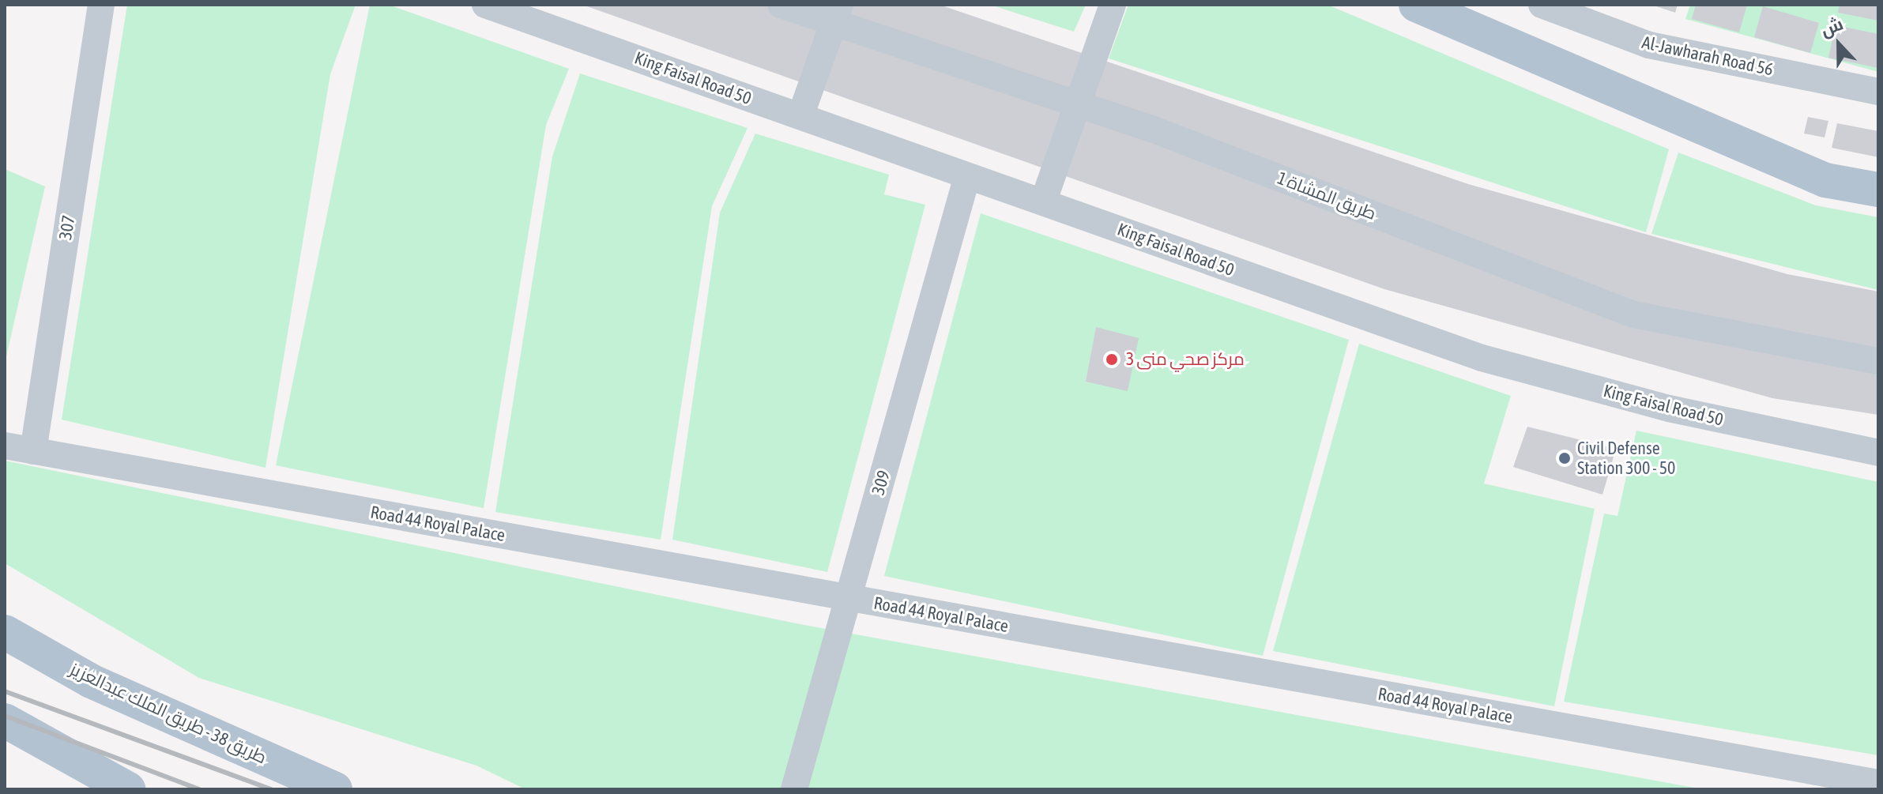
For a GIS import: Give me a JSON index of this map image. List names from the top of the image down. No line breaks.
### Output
{"streets":{"main road":["طريق 38 - طريق الملك عبدالعزيز"],"street":["Al-Jawharah Road 56","King Faisal Road 50","طريق المشاة 1","307","309","Road 44 Royal Palace"]},"crossings":[["King Faisal Road 50","309"],["307","Road 44 Royal Palace"],["309","Road 44 Royal Palace"]],"places":["مركز صحي منى 3","Civil Defense Station 300 - 50"],"north":"top"}
